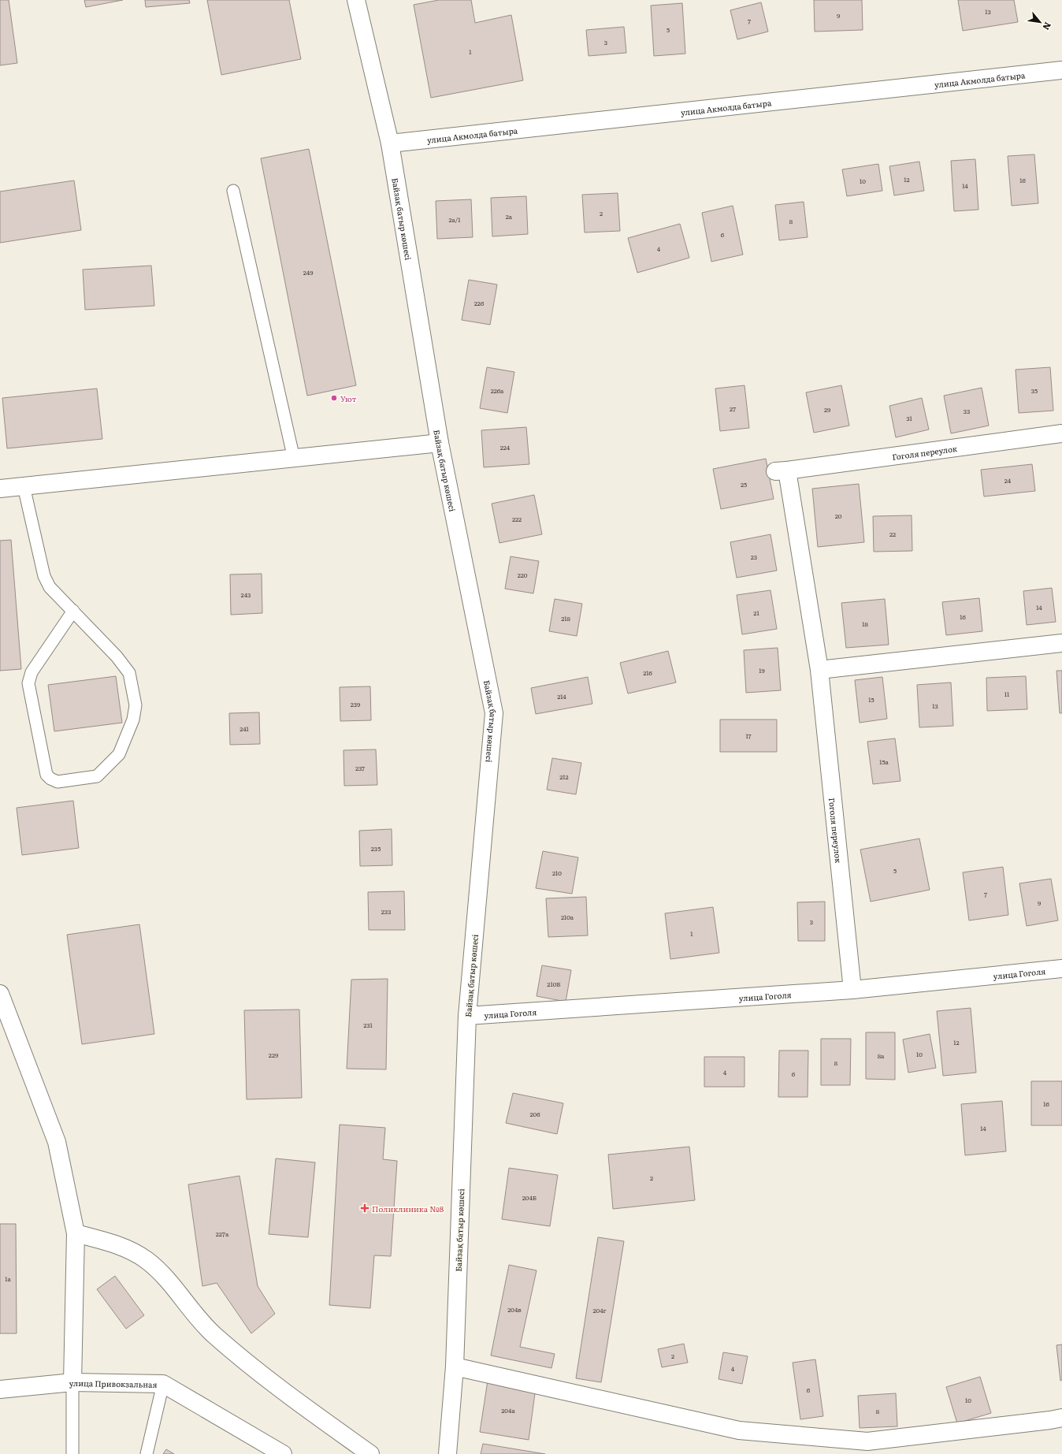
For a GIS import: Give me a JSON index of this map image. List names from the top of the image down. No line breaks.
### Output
{"streets":{"street":["улица Акмолда батыра","Байзақ батыр көшесі","Гоголя переулок","улица Гоголя","улица Привокзальная"]},"crossings":[["улица Акмолда батыра","Байзақ батыр көшесі"],["Байзақ батыр көшесі","улица Гоголя"],["Гоголя переулок","улица Гоголя"]],"places":{"other":["Уют"],"health":["Поликлиника №8"]},"house_numbers":["13","9","7","5","3","1","12","16","10","14","2","2а","2а/1","8","6","4","249","226","226а","35","27","29","33","31","224","24","25","20","222","22","23","220","243","14","21","16","218","18","19","216","11","214","15","239","13","241","17","15а","237","212","235","5","210","7","9","233","210а","3","1","210Б","231","12","10","229","8а","8","4","6","16","206","14","2","204Б","227а","1а","204в","204г","2","4","6","10","204а","8"],"north":"bottom right"}
